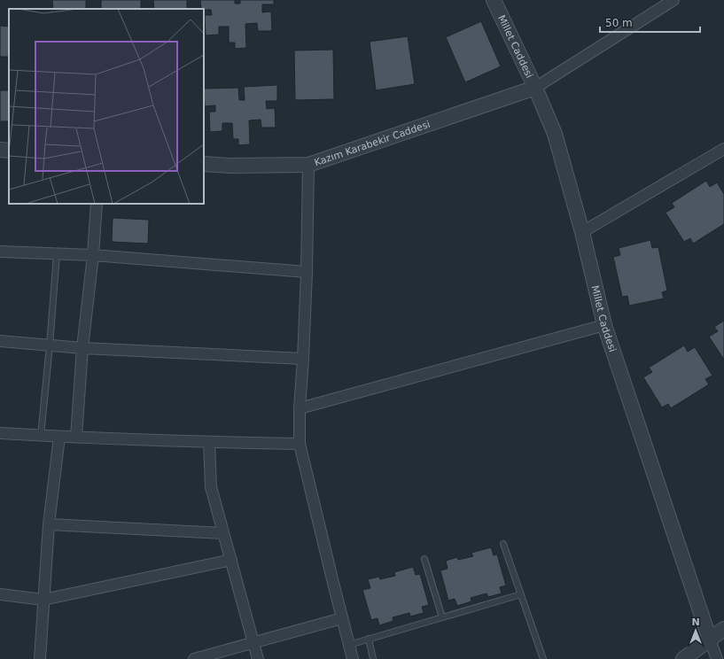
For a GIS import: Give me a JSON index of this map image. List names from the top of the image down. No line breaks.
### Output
{"streets":{"street":["Millet Caddesi","Kazım Karabekir Caddesi"]},"crossings":[["Millet Caddesi","Kazım Karabekir Caddesi"]],"scale_bar":"50 m","north":"top"}
